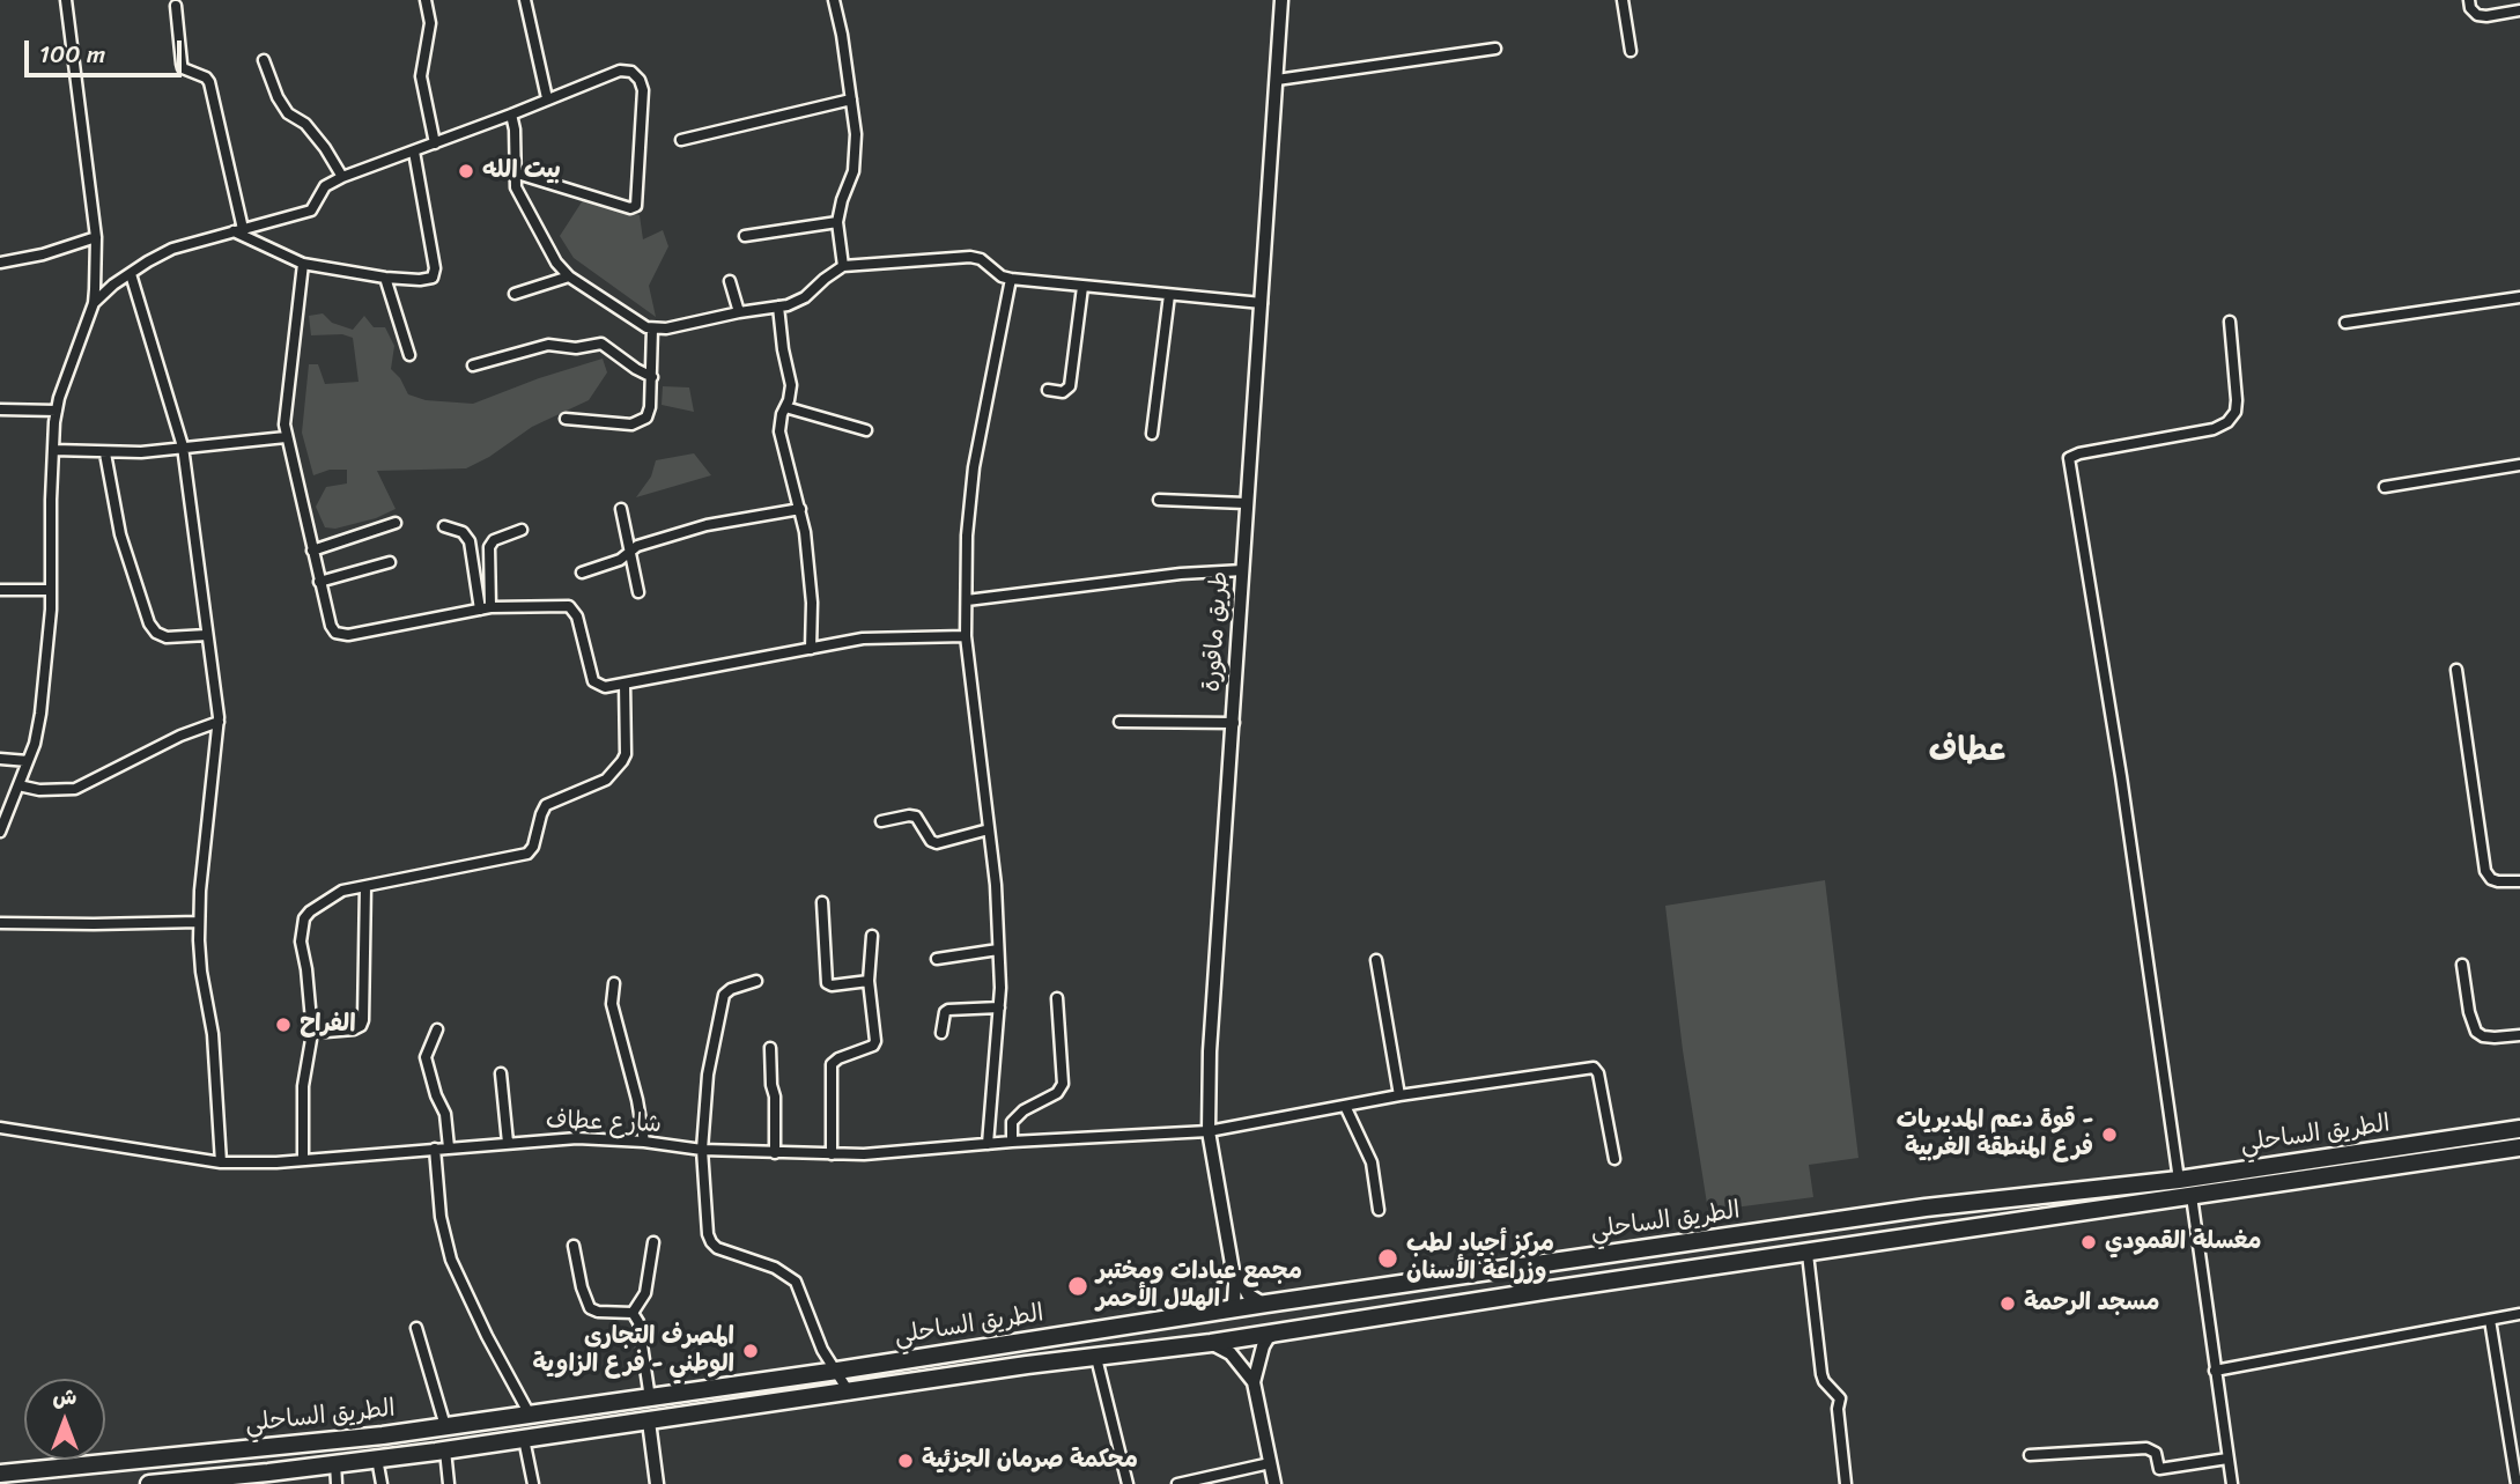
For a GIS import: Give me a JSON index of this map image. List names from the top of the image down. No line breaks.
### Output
{"streets":{"highway":["الطريق الساحلي"],"street":["طريق ماقورة","شارع عطاف"]},"crossings":[["طريق ماقورة","شارع عطاف"],["طريق ماقورة","الطريق الساحلي"]],"districts":["عطاف"],"places":["بيت الله","الفراح","قوة دعم المديريات - فرع المنطقة الغربية","مغسلة القمودي","مركز أجياد لطب وزراعة الأسنان","مجمع عيادات ومختبر الهلال الأحمر","مسجد الرحمة","المصرف التجاري الوطني - فرع الزاوية","محكمة صرمان الجزئية"],"scale_bar":"100 m","north":"top"}
